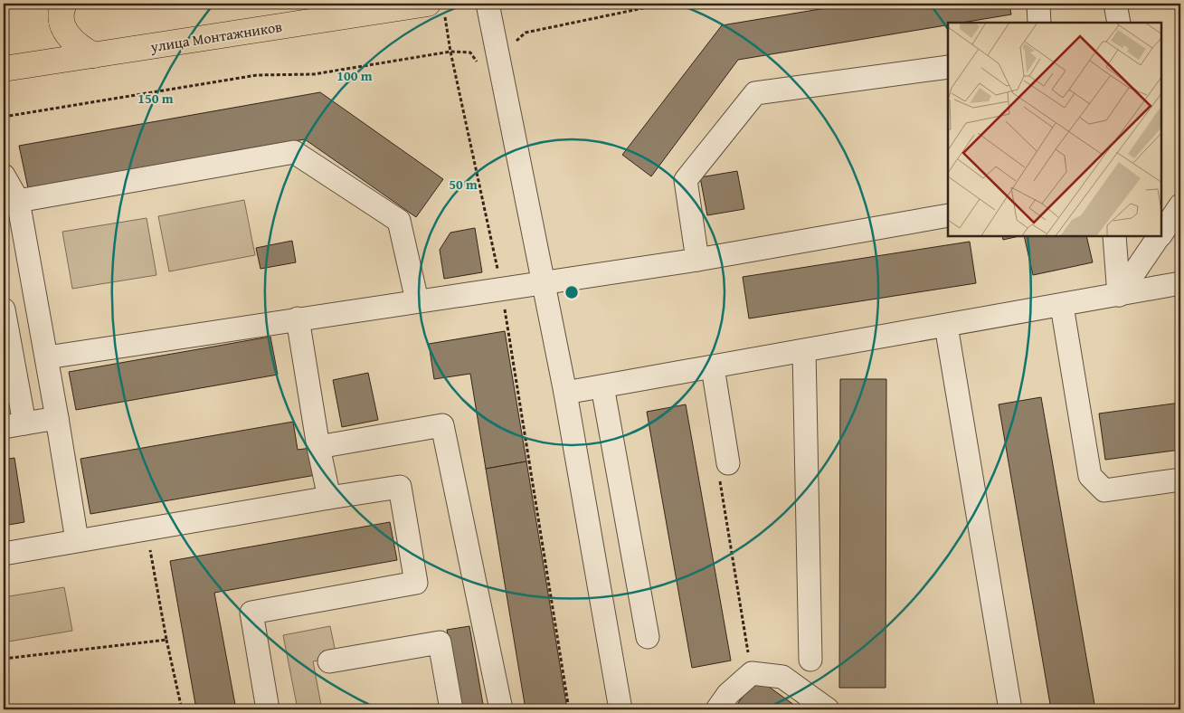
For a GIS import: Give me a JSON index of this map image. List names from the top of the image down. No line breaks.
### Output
{"streets":{"main road":["улица Монтажников"]},"rings":["100 m","150 m","50 m"]}
